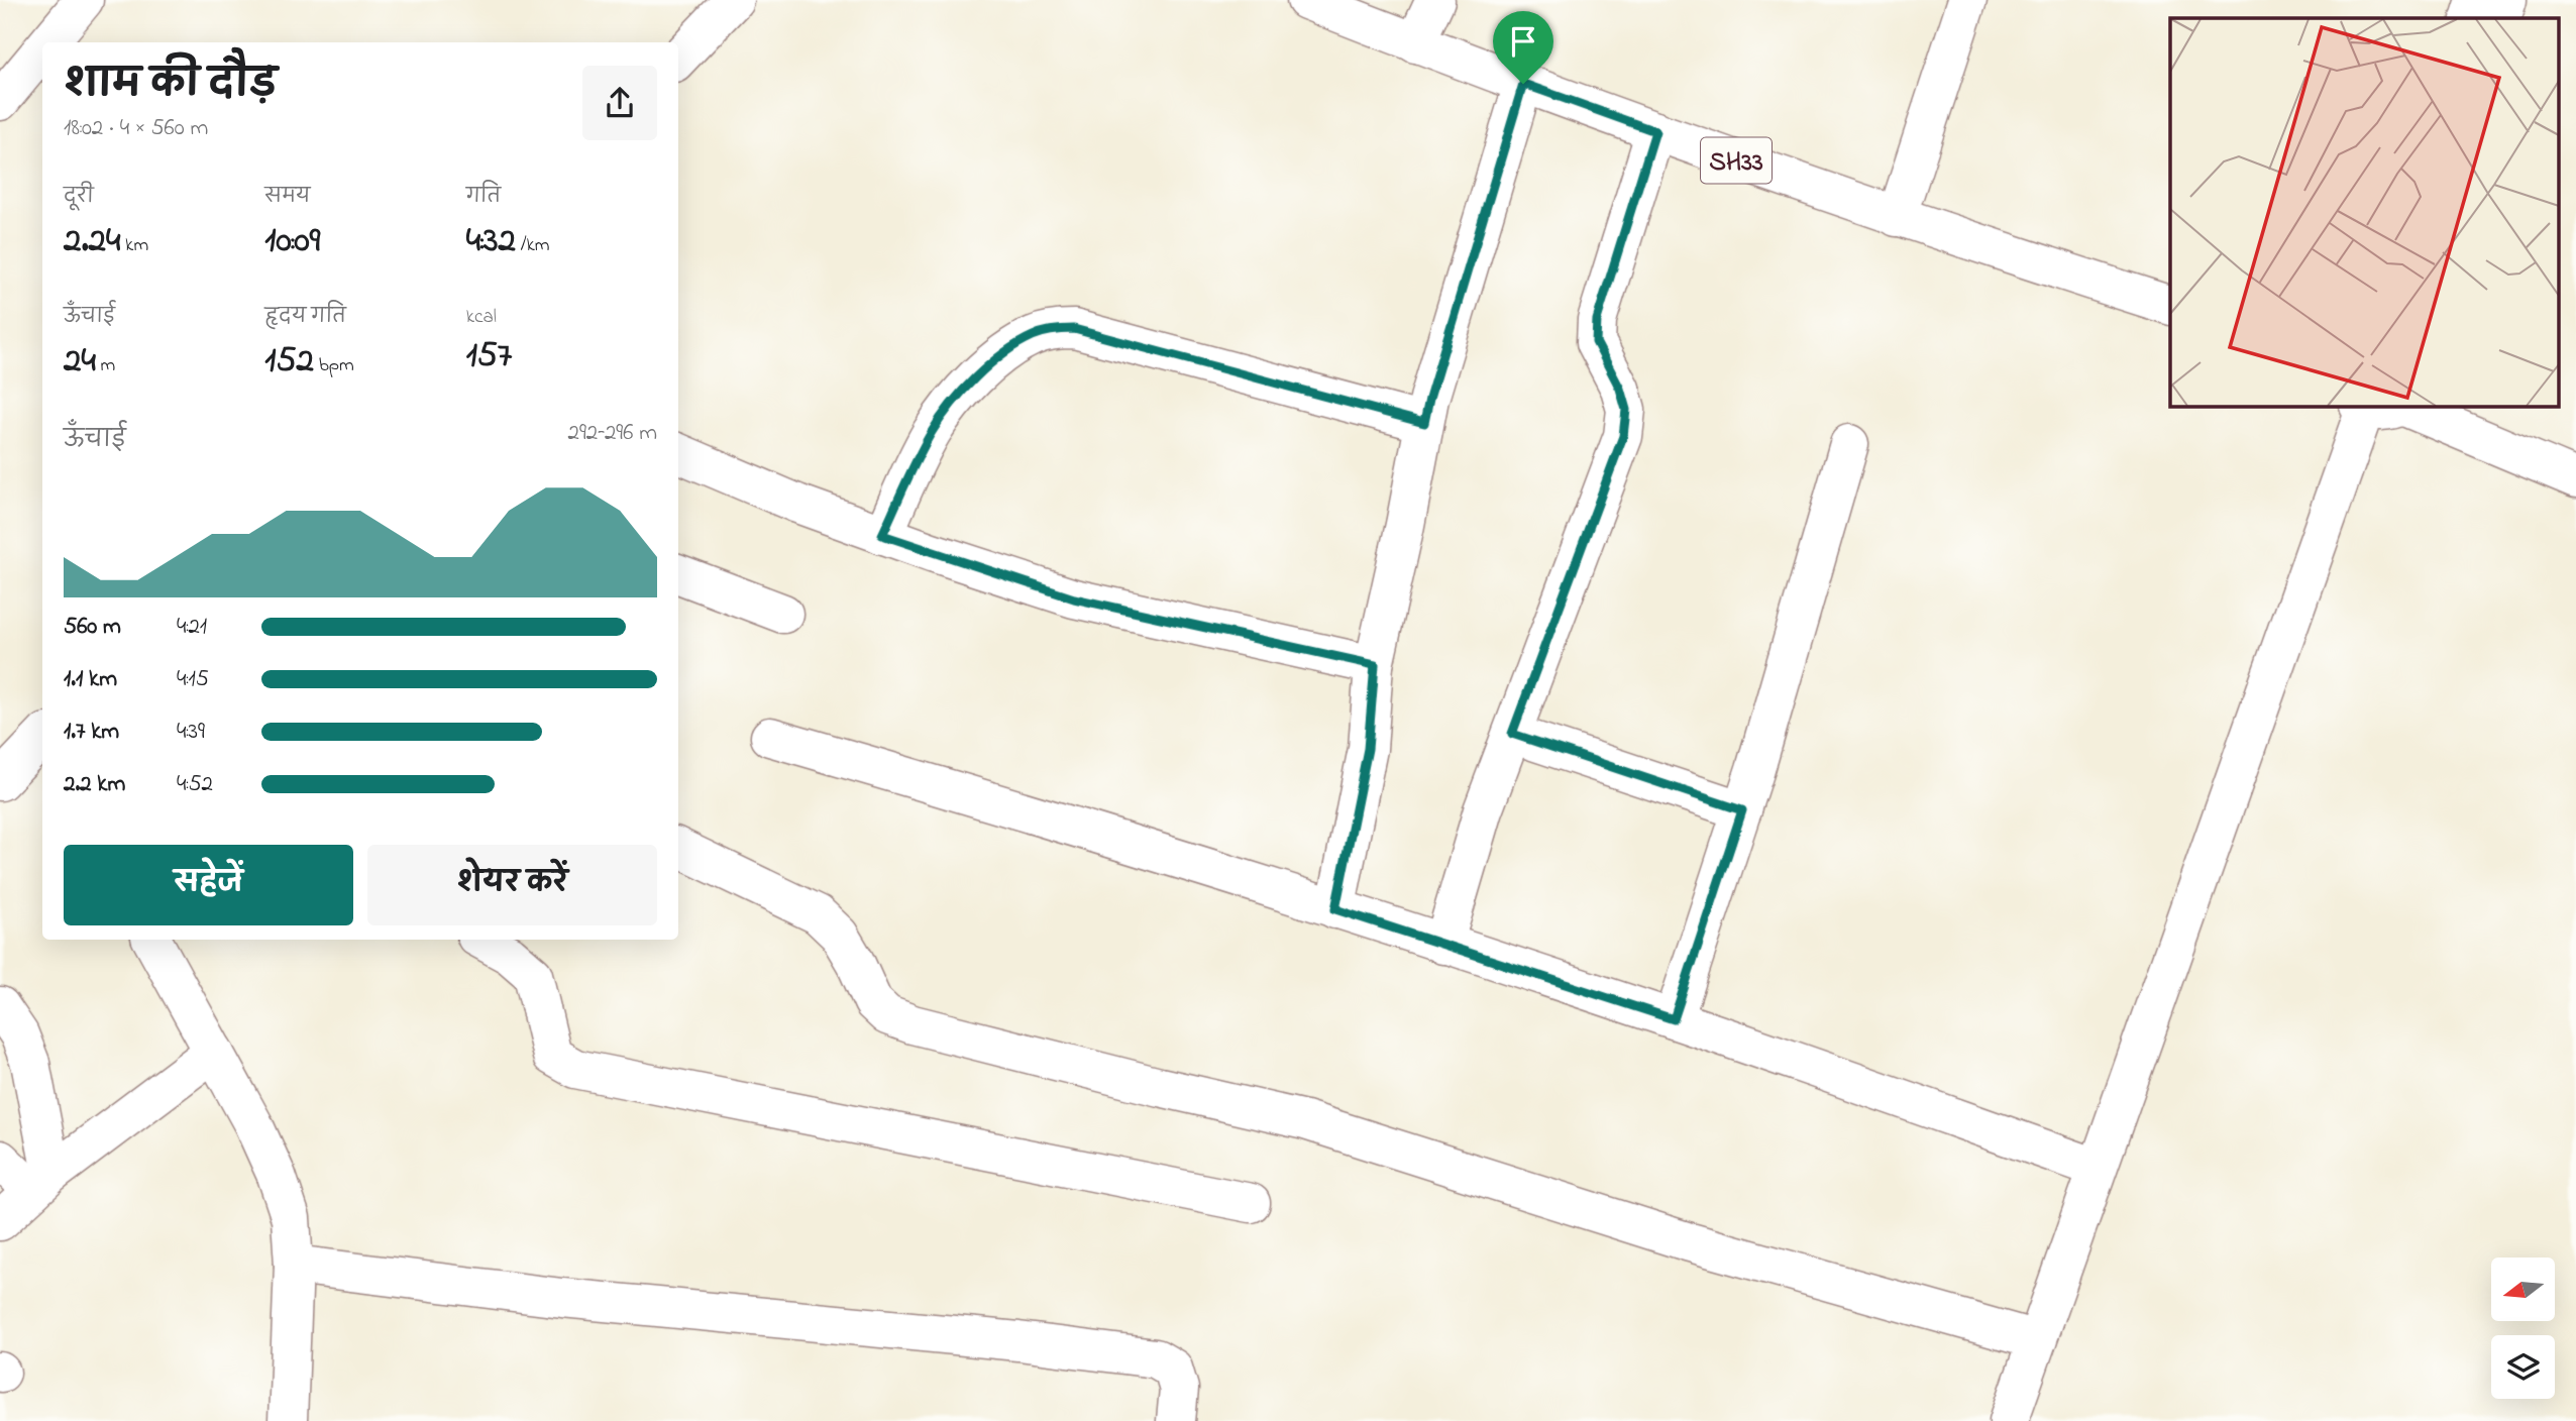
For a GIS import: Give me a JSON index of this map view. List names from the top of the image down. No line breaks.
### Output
{"streets":{"street":["SH33"]},"north":"left","page":{"heading":["शाम की दौड़","18:02 · 4 × 560 m"],"stats":[["दूरी","2.24 km"],["समय","10:09"],["गति","4:32 /km"],["ऊँचाई","24 m"],["हृदय गति","152 bpm"],["kcal","157"]],"chart":["ऊँचाई","292–296 m"],"list":[{"name":"560 m","note":"4:21"},{"name":"1.1 km","note":"4:15"},{"name":"1.7 km","note":"4:39"},{"name":"2.2 km","note":"4:52"}],"buttons":["सहेजें","शेयर करें"]}}
